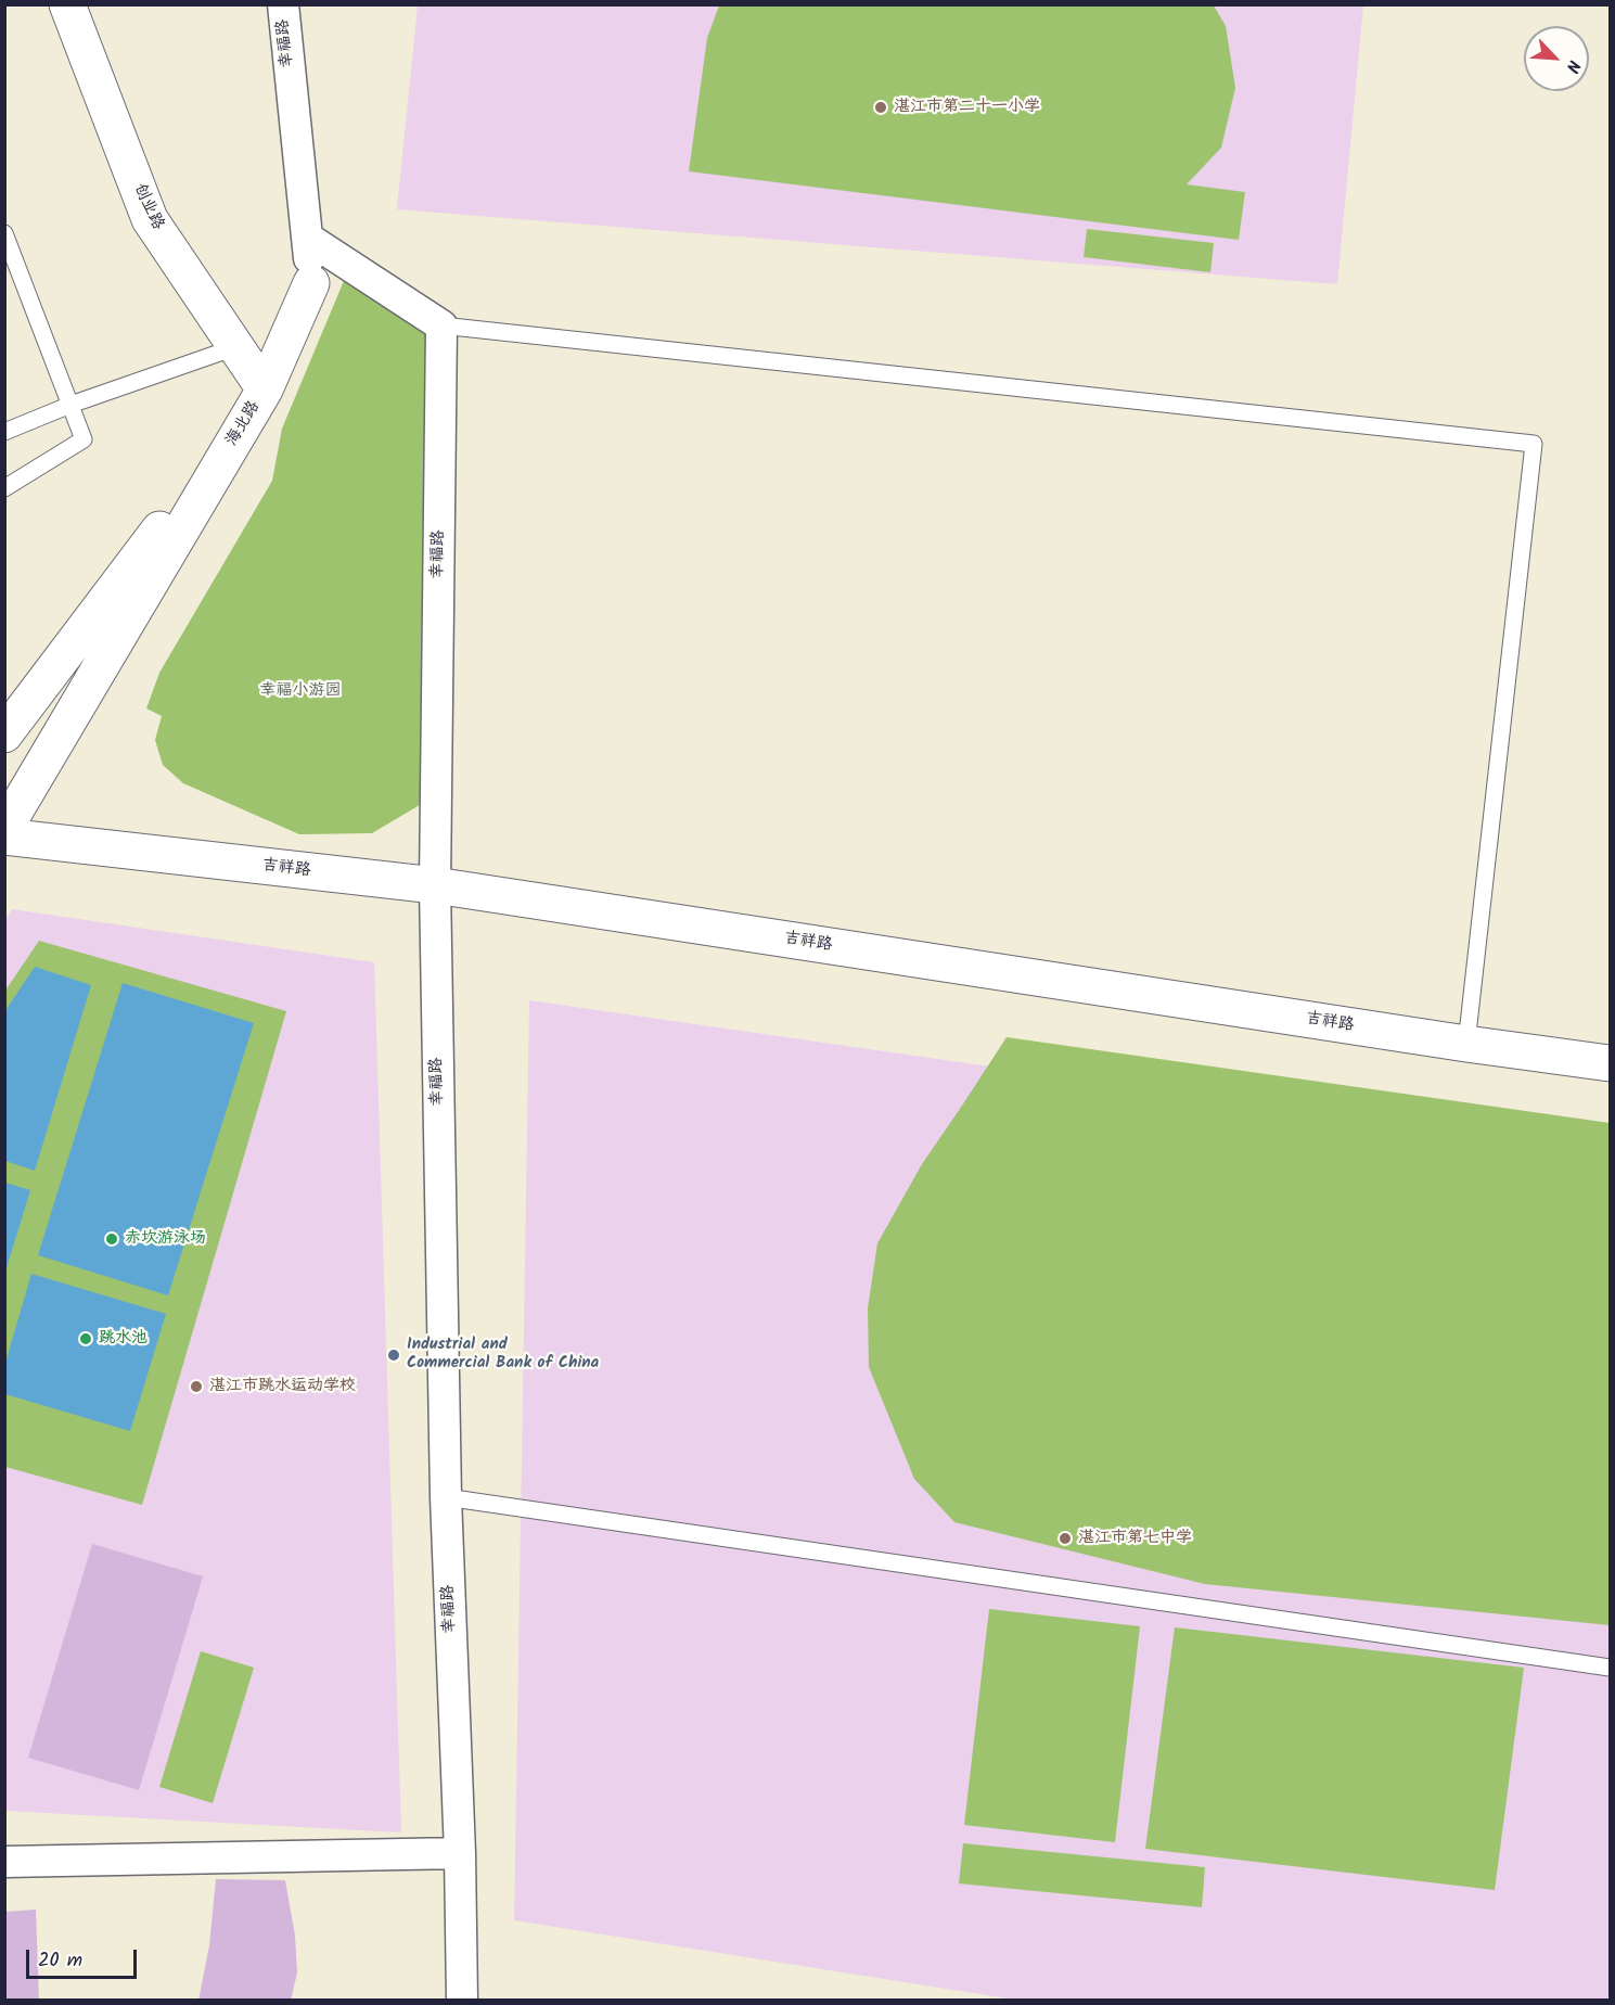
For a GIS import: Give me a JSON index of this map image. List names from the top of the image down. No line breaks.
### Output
{"streets":{"street":["幸福路","创业路","海北路","吉祥路"]},"crossings":[["幸福路","吉祥路"],["创业路","海北路"]],"parks":["幸福小游园"],"places":["湛江市第二十一小学","赤坎游泳场","跳水池","Industrial and Commercial Bank of China","湛江市跳水运动学校","湛江市第七中学"],"scale_bar":"20 m","north":"bottom right"}
